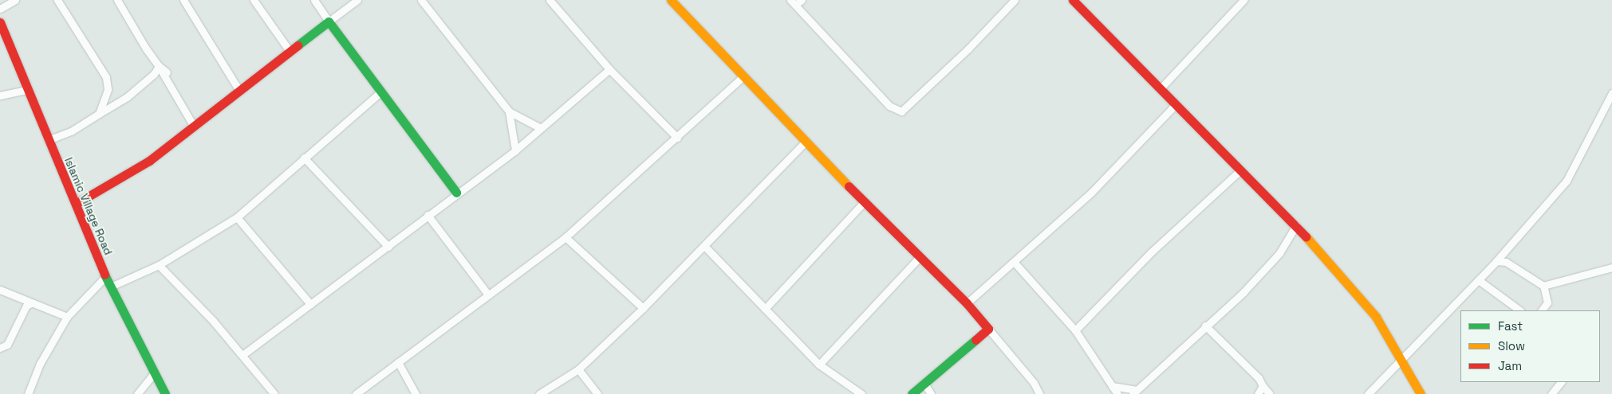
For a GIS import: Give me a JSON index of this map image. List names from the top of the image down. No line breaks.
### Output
{"streets":{"street":["Islamic Village Road"]},"legend":["Fast","Slow","Jam"]}
